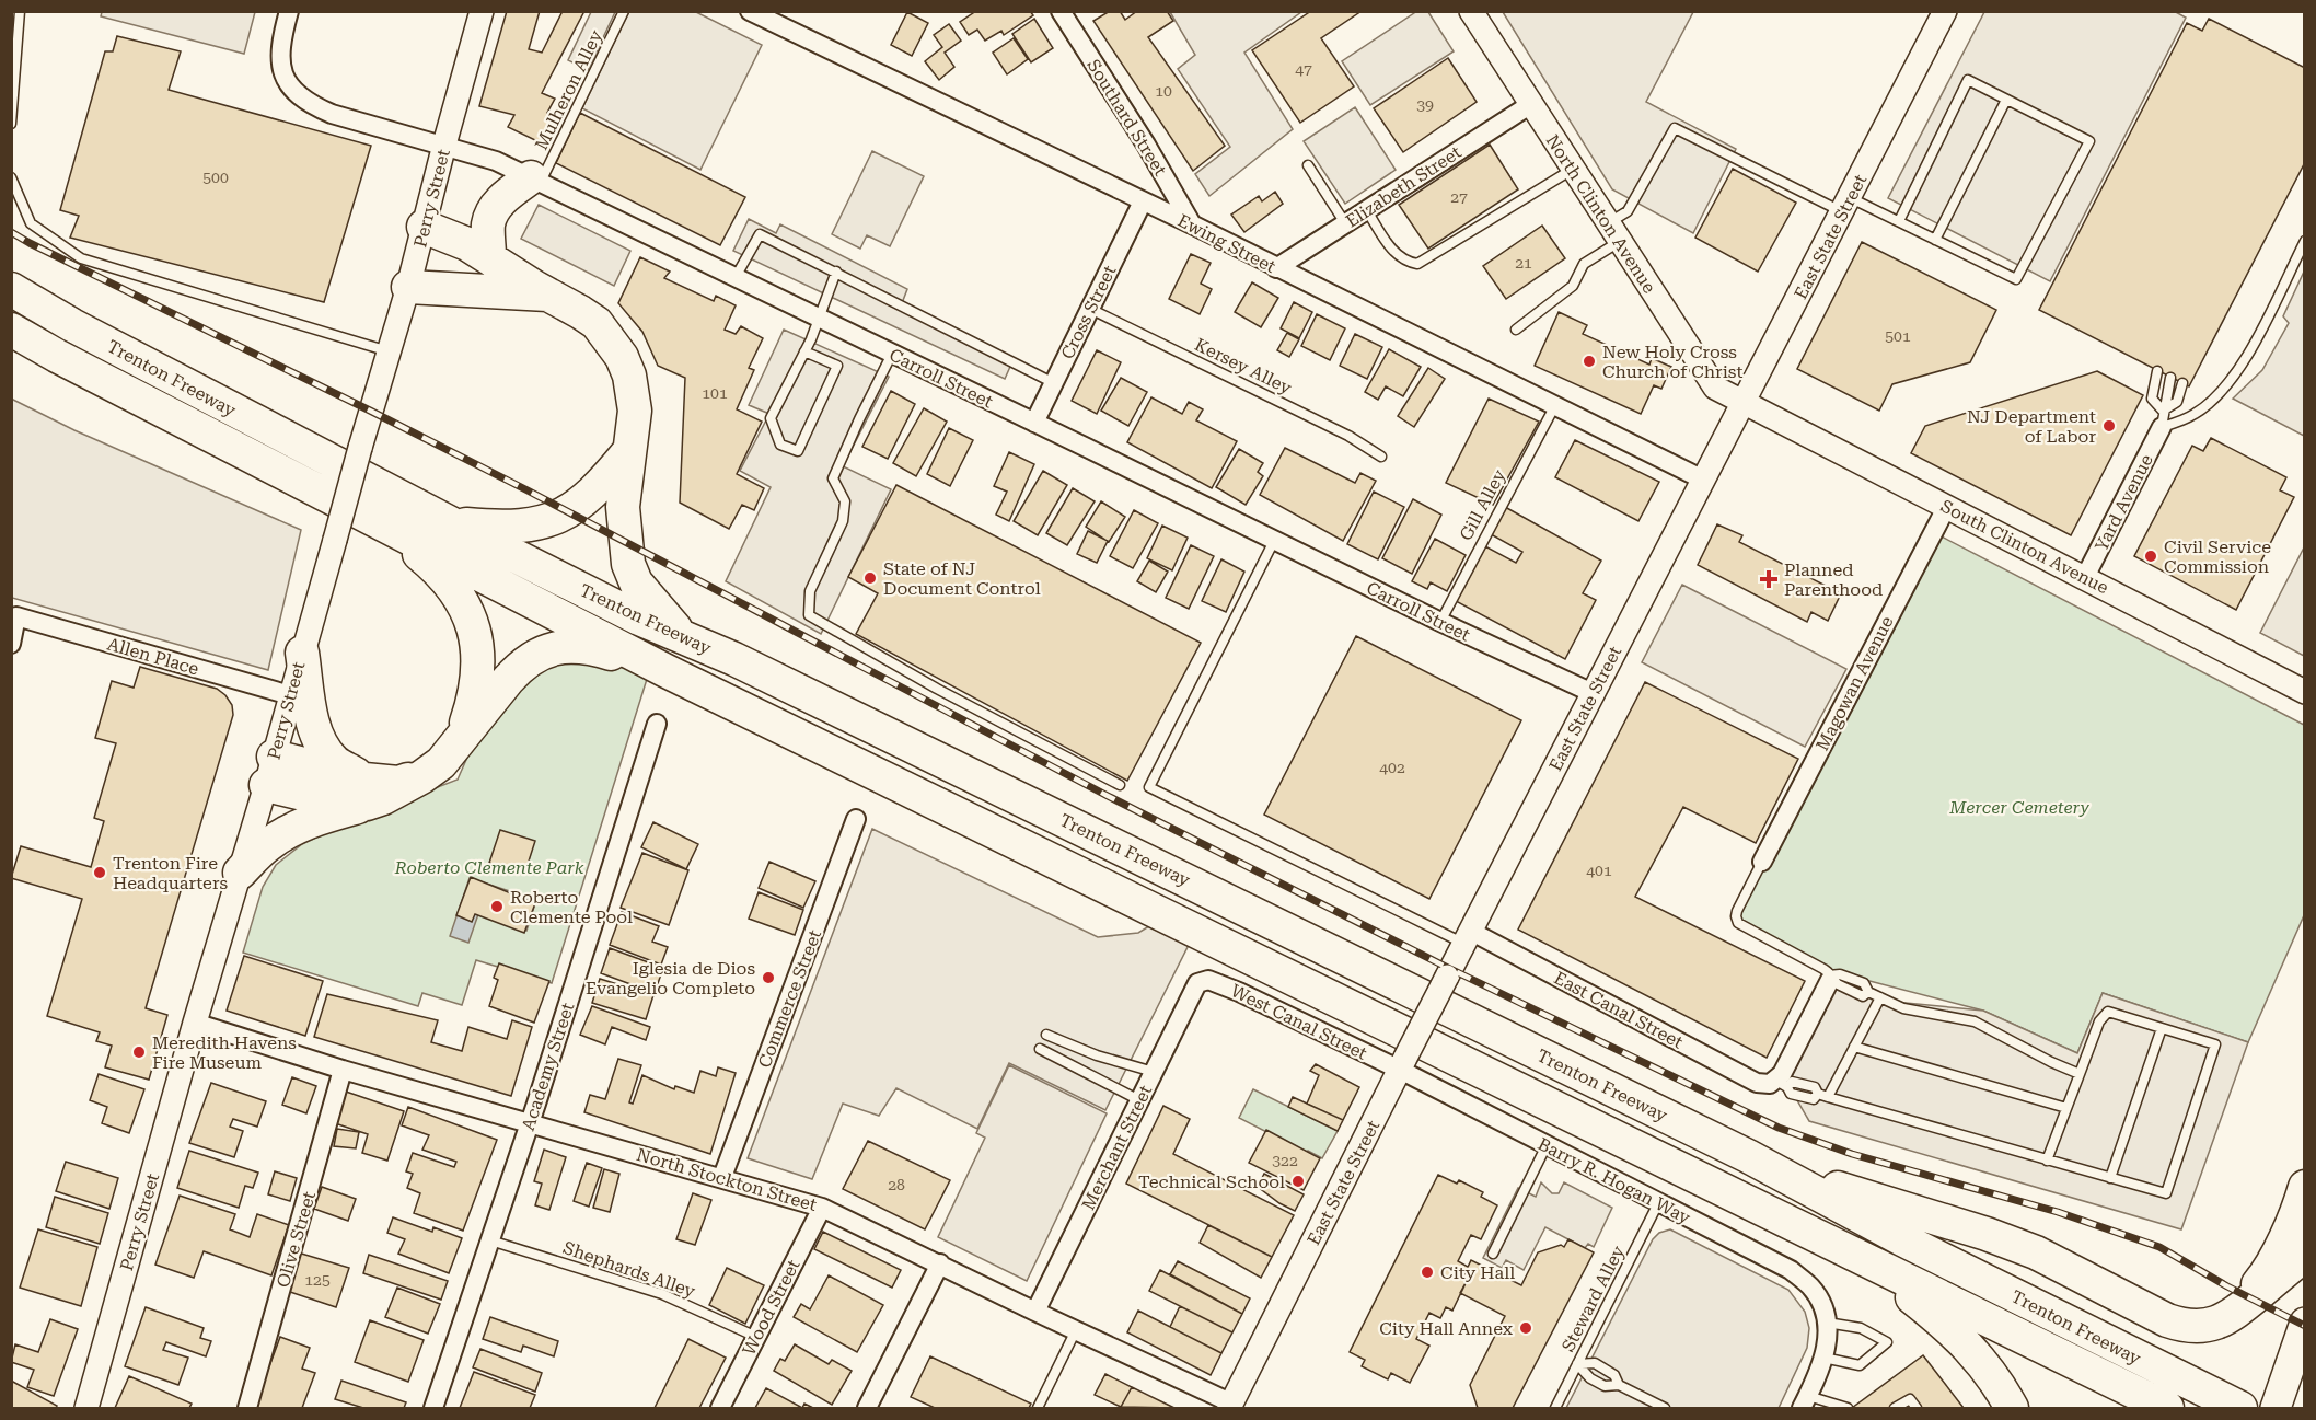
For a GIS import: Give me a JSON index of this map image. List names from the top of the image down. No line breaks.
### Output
{"streets":{"highway":["Trenton Freeway"],"street":["Southard Street","Elizabeth Street","Perry Street","North Clinton Avenue","East State Street","Ewing Street","Cross Street","Carroll Street","Yard Avenue","South Clinton Avenue","Allen Place","Magowan Avenue","Commerce Street","East Canal Street","West Canal Street","Academy Street","Merchant Street","North Stockton Street","Barry R. Hogan Way","Olive Street","Wood Street"],"lane":["Mulheron Alley","Kersey Alley","Gill Alley","Shephards Alley","Steward Alley"]},"crossings":[["Mulheron Alley","Carroll Street"],["Southard Street","Ewing Street"],["Elizabeth Street","North Clinton Avenue"],["Elizabeth Street","Ewing Street"],["Perry Street","Carroll Street"],["Perry Street","Allen Place"],["Perry Street","North Stockton Street"],["North Clinton Avenue","East State Street"],["North Clinton Avenue","South Clinton Avenue"],["East State Street","Ewing Street"],["East State Street","Carroll Street"],["East State Street","South Clinton Avenue"],["East State Street","East Canal Street"],["East State Street","West Canal Street"],["East State Street","North Stockton Street"],["East State Street","Barry R. Hogan Way"],["Ewing Street","Cross Street"],["Ewing Street","Gill Alley"],["Cross Street","Kersey Alley"],["Cross Street","Carroll Street"],["Carroll Street","Gill Alley"],["Yard Avenue","South Clinton Avenue"],["South Clinton Avenue","Magowan Avenue"],["Commerce Street","North Stockton Street"],["West Canal Street","Merchant Street"],["West Canal Street","Barry R. Hogan Way"],["Academy Street","North Stockton Street"],["Academy Street","Shephards Alley"],["Merchant Street","North Stockton Street"],["North Stockton Street","Olive Street"],["North Stockton Street","Wood Street"],["Barry R. Hogan Way","Steward Alley"],["Shephards Alley","Wood Street"]],"parks":["Mercer Cemetery","Roberto Clemente Park"],"places":{"other":["New Holy Cross Church of Christ","NJ Department of Labor","Civil Service Commission","State of NJ Document Control","Trenton Fire Headquarters","Roberto Clemente Pool","Iglesia de Dios Evangelio Completo","Meredith Havens Fire Museum","Technical School","City Hall","City Hall Annex"],"health":["Planned Parenthood"]},"house_numbers":["47","10","39","500","27","21","501","101","402","401","322","28","125"]}
